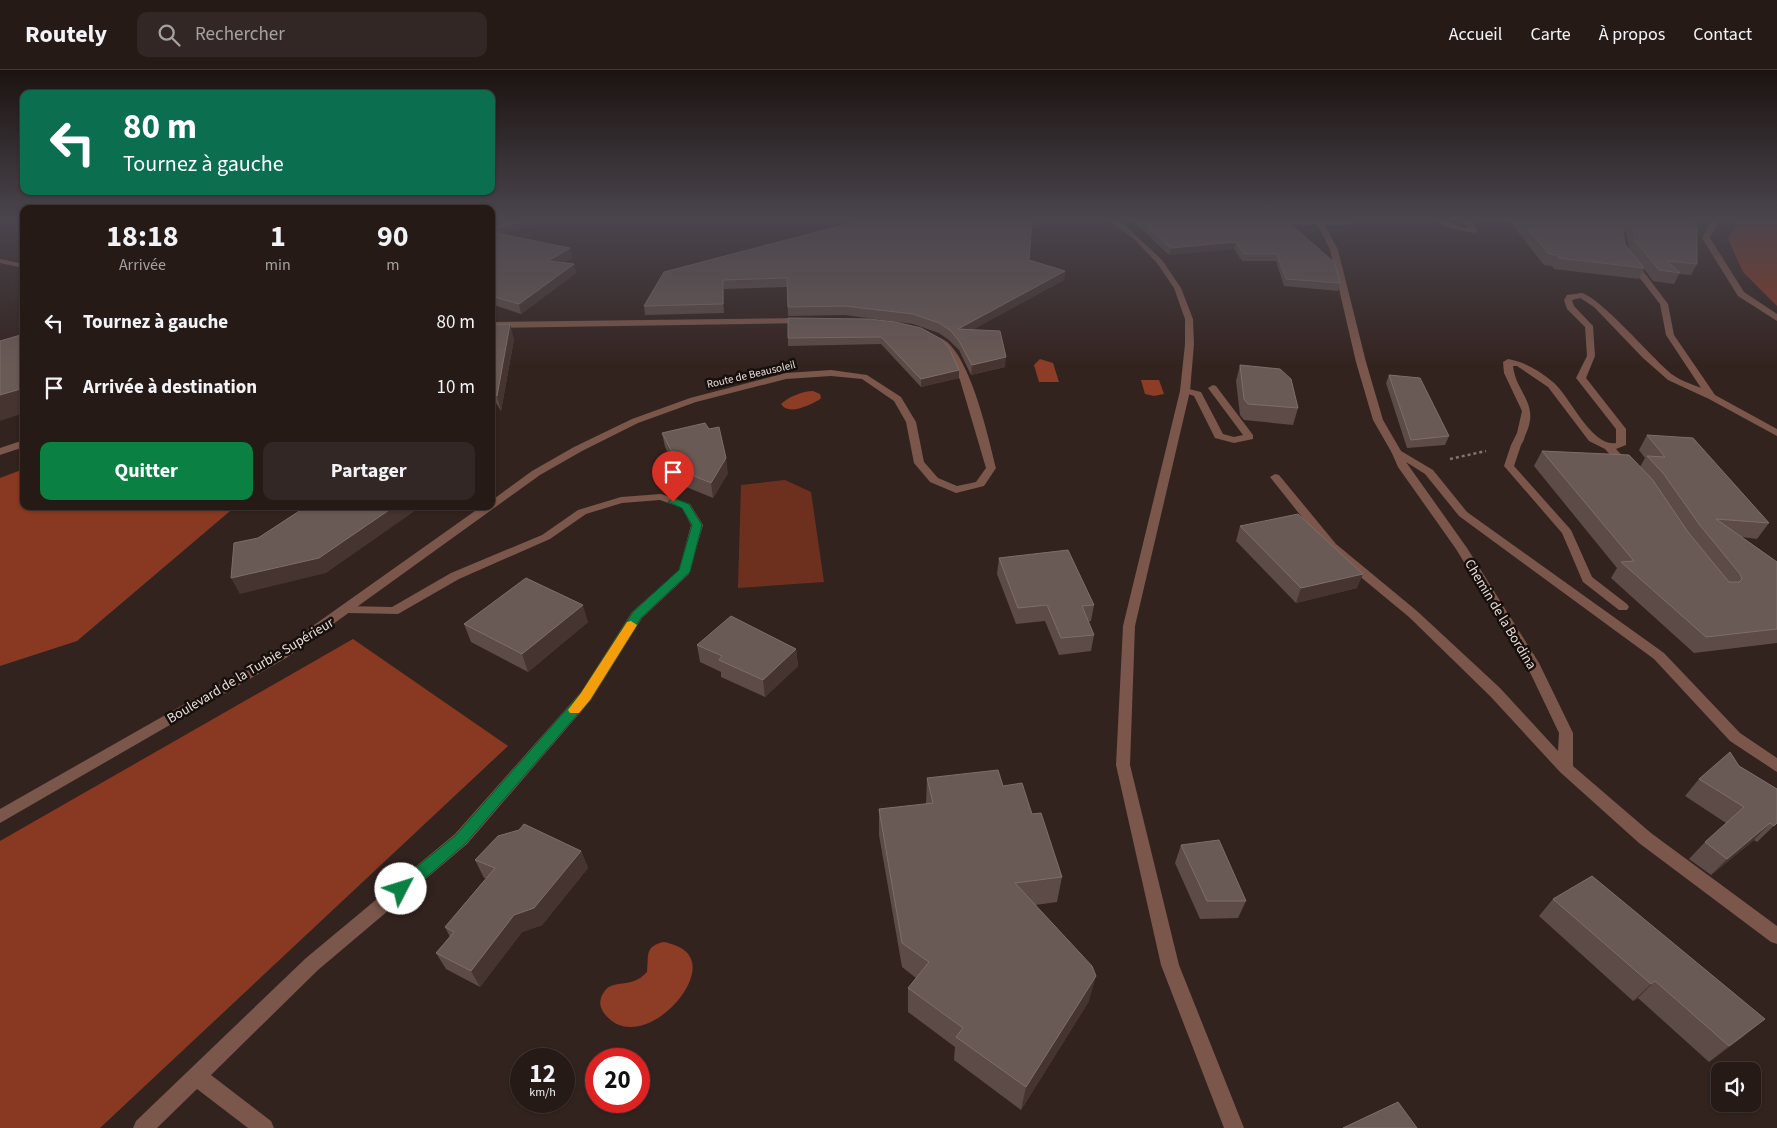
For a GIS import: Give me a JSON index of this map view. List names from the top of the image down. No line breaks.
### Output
{"streets":{"street":["Route de Beausoleil","Chemin de la Bordina","Boulevard de la Turbie Supérieur"]},"crossings":[["Route de Beausoleil","Boulevard de la Turbie Supérieur"]],"page":{"header":"Routely","search":"Rechercher","nav":["Accueil","Carte","À propos","Contact"],"turn":["80 m","Tournez à gauche"],"eta":["18:18","Arrivée","1","min","90","m"],"list":[{"name":"Tournez à gauche","value":"80 m"},{"name":"Arrivée à destination","value":"10 m"}],"buttons":["Quitter","Partager"],"speed":"12 km/h","limit":"20"}}
